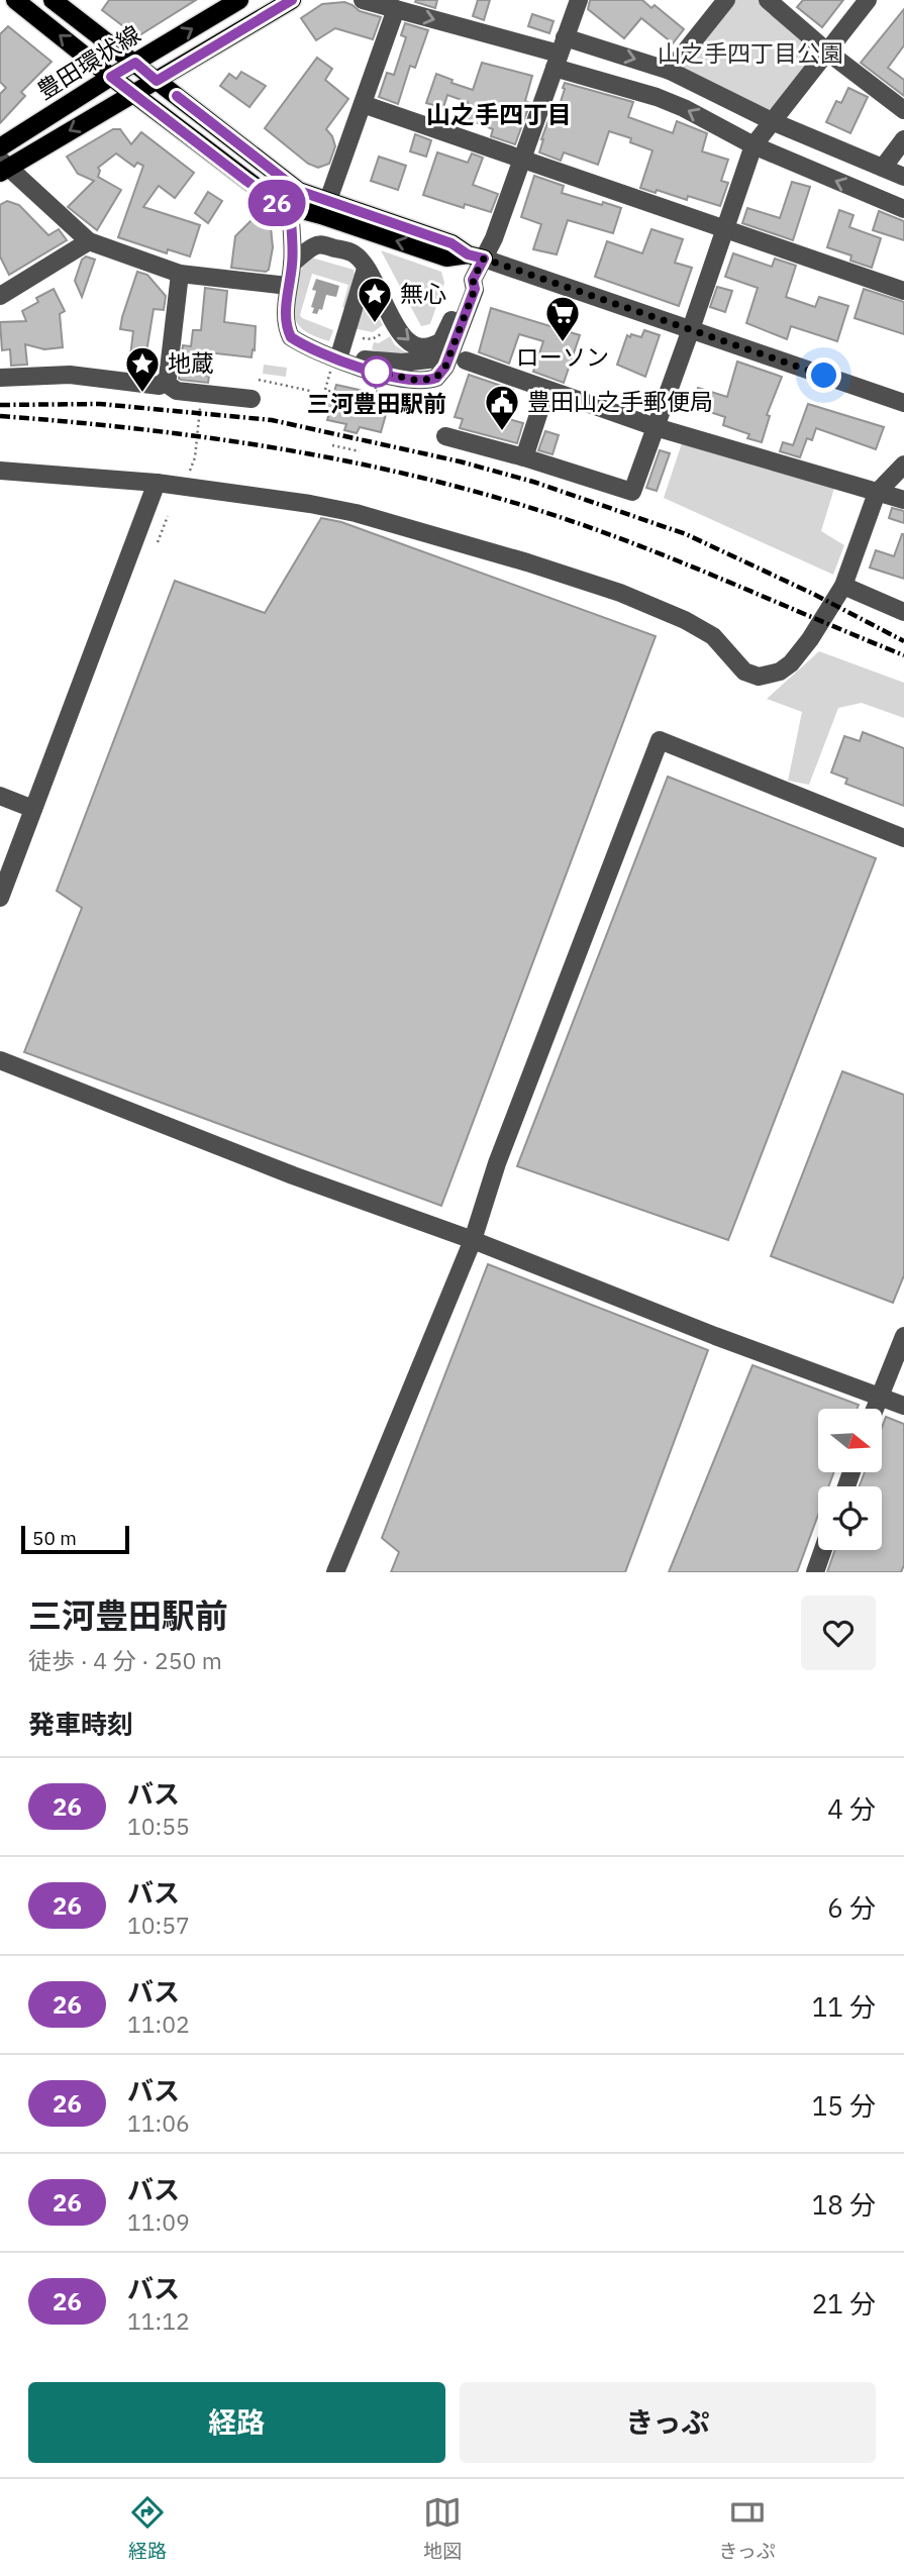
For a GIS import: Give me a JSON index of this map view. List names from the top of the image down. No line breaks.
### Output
{"streets":{"main road":["豊田環状線"]},"districts":["山之手四丁目"],"parks":["山之手四丁目公園"],"places":{"place":["無心","地蔵"],"supermarket":["ローソン"],"other":["三河豊田駅前"],"public building":["豊田山之手郵便局"]},"lines":["bus line 26"],"scale_bar":"50 m","north":"right","page":{"on_map":"26","scale":"50 m","heading":[["三河豊田駅前","徒歩 · 4 分 · 250 m"],"発車時刻"],"list":[{"mark":"26","name":"バス","note":"10:55","value":"4 分"},{"mark":"26","name":"バス","note":"10:57","value":"6 分"},{"mark":"26","name":"バス","note":"11:02","value":"11 分"},{"mark":"26","name":"バス","note":"11:06","value":"15 分"},{"mark":"26","name":"バス","note":"11:09","value":"18 分"},{"mark":"26","name":"バス","note":"11:12","value":"21 分"}],"buttons":["経路","きっぷ"],"tabs":["経路","地図","きっぷ"]}}
